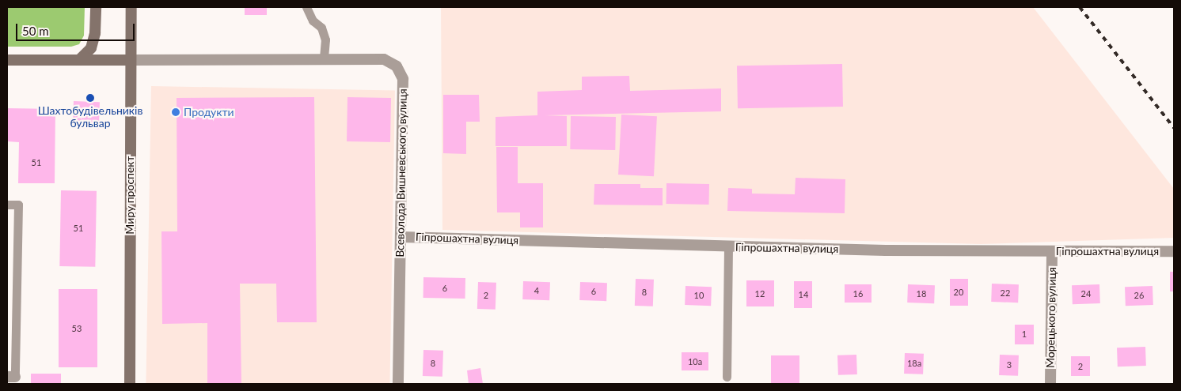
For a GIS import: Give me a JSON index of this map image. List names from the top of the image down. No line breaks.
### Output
{"streets":{"main road":["Миру проспект"],"street":["Всеволода Вишневського вулиця","Гіпрошахтна вулиця","Морецького вулиця"]},"crossings":[["Всеволода Вишневського вулиця","Миру проспект"],["Всеволода Вишневського вулиця","Гіпрошахтна вулиця"],["Гіпрошахтна вулиця","Морецького вулиця"]],"places":["Шахтобудівельників бульвар","Продукти"],"house_numbers":["51","51","6","4","6","8","20","22","12","16","18","24","14","2","10","26","53","1","10а","8","18а","3","2"],"scale_bar":"50 m"}
